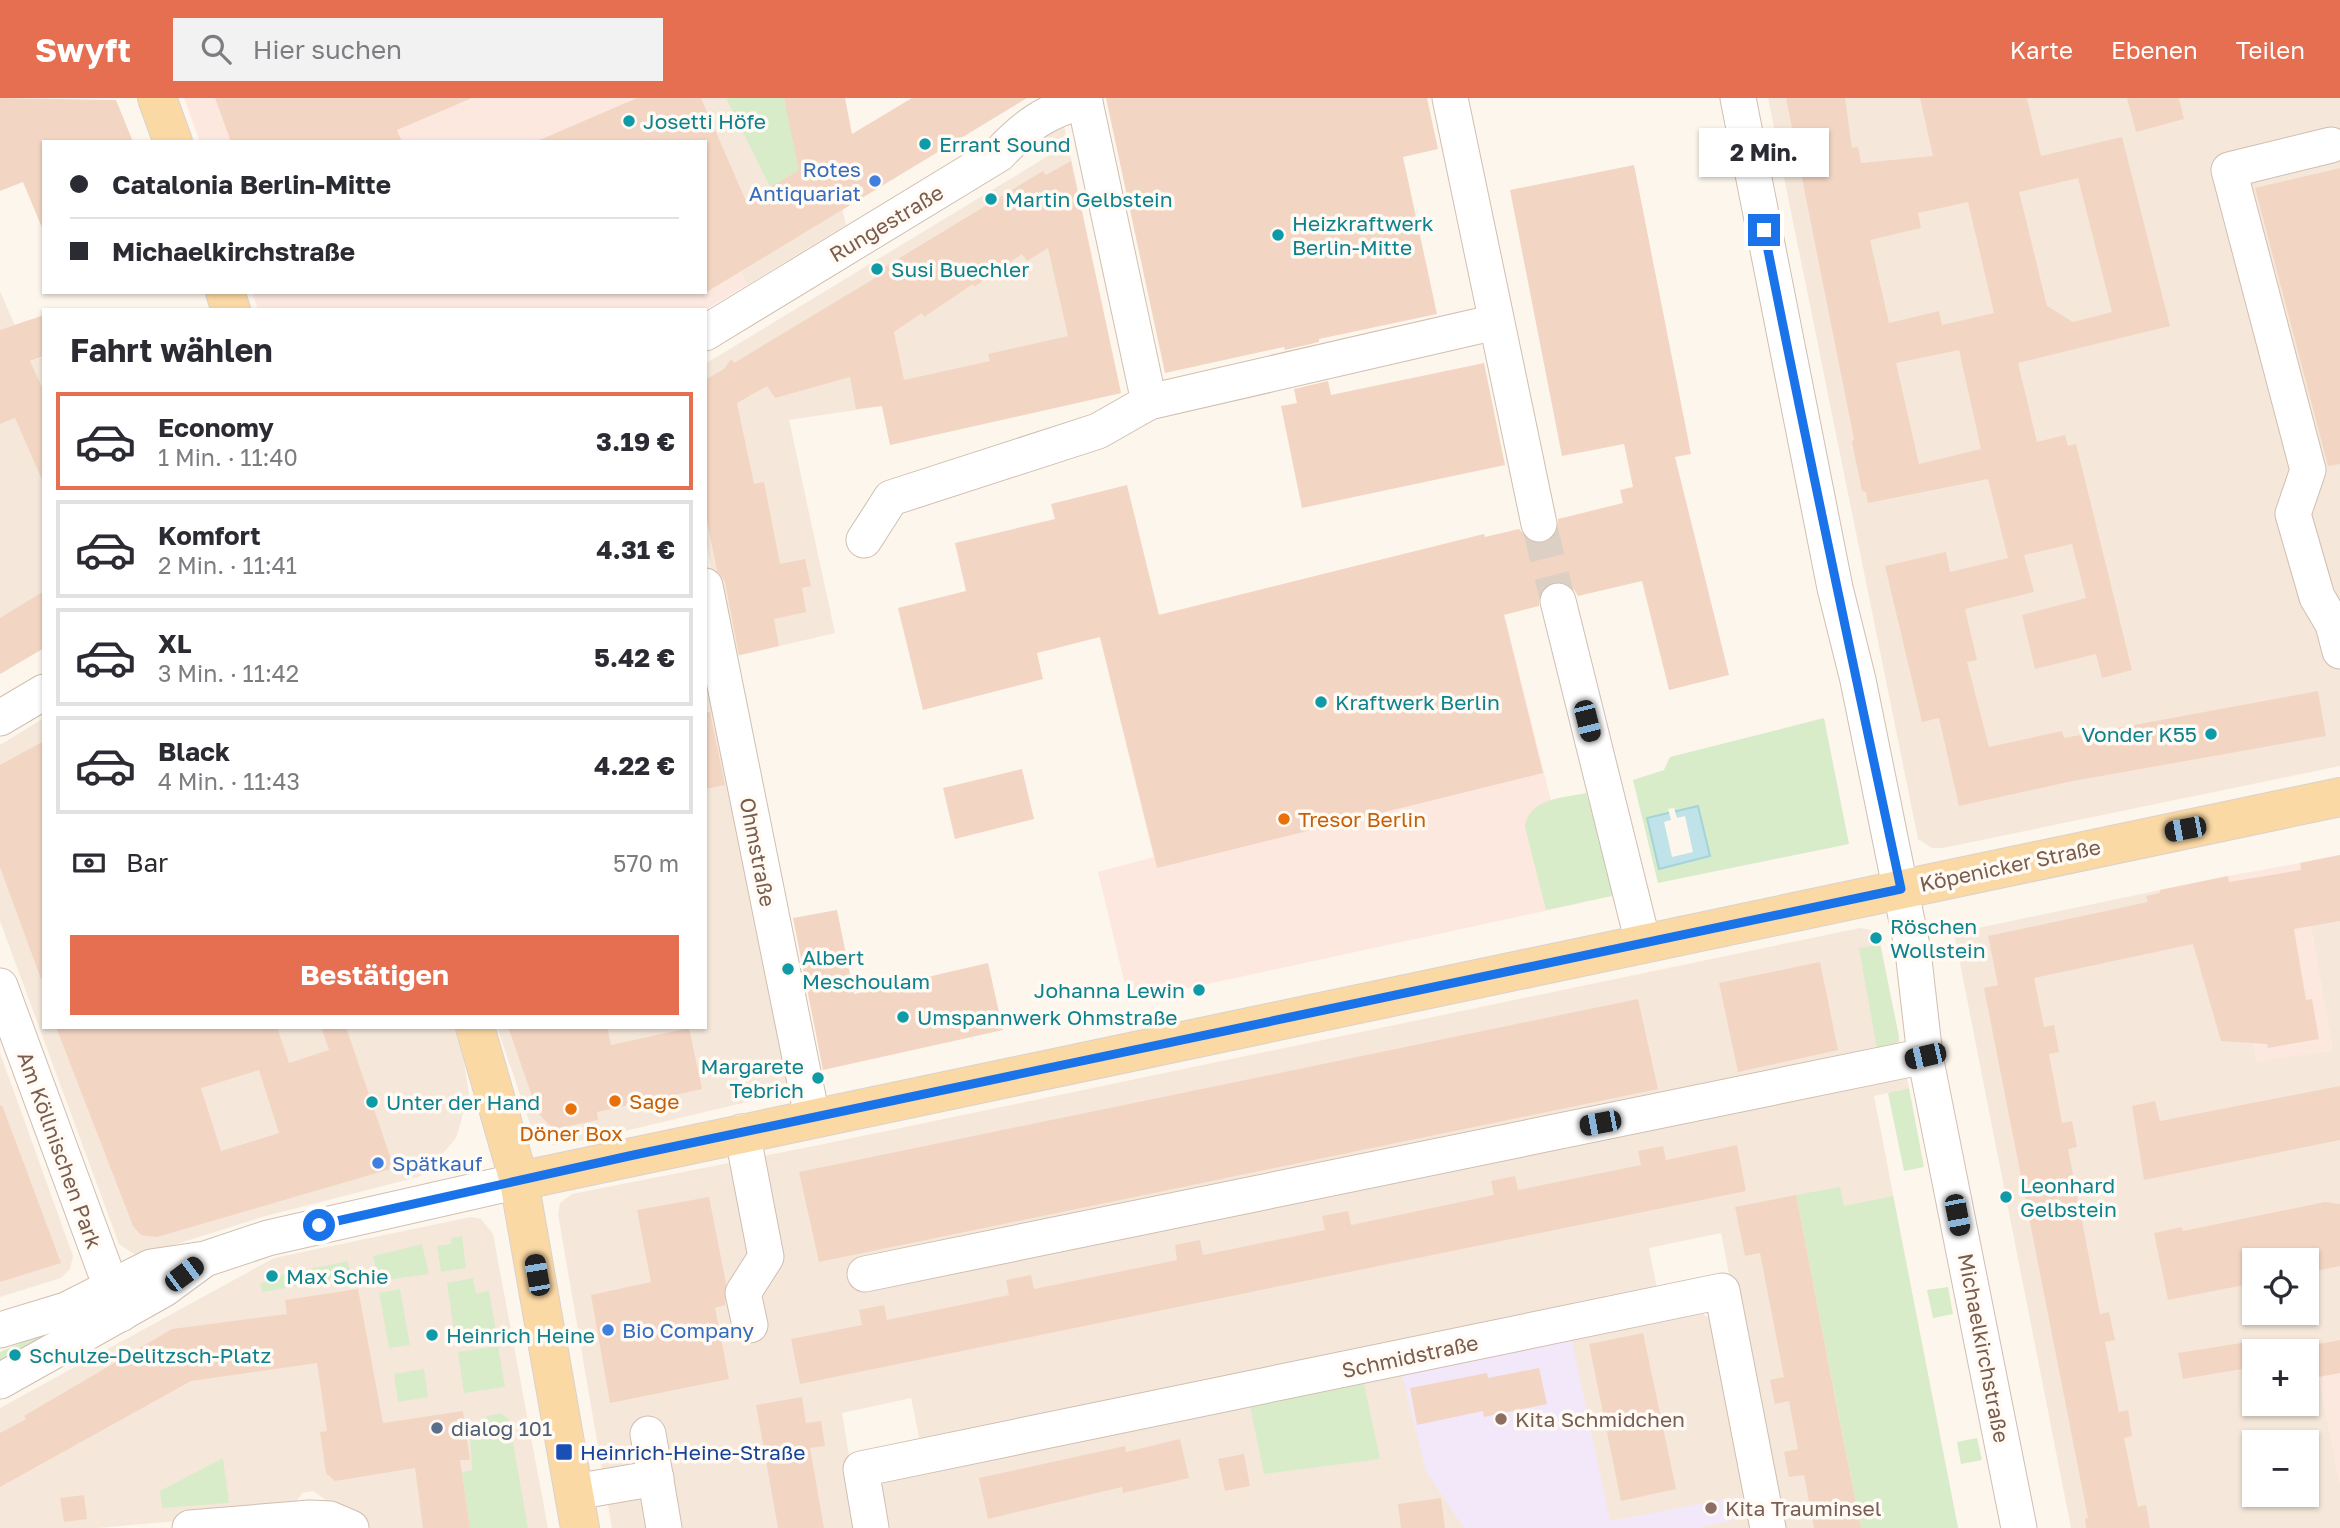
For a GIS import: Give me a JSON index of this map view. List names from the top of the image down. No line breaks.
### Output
{"streets":{"main road":["Köpenicker Straße"],"street":["Rungestraße","Ohmstraße","Am Köllnischen Park","Michaelkirchstraße","Schmidstraße"]},"crossings":[["Ohmstraße","Köpenicker Straße"],["Köpenicker Straße","Am Köllnischen Park"],["Köpenicker Straße","Michaelkirchstraße"]],"places":{"other":["Josetti Höfe","Errant Sound","Rotes Antiquariat","Martin Gelbstein","Heizkraftwerk Berlin-Mitte","Susi Buechler","Kraftwerk Berlin","Vonder K55","Tresor Berlin","Röschen Wollstein","Albert Meschoulam","Johanna Lewin","Umspannwerk Ohmstraße","Margarete Tebrich","Sage","Unter der Hand","Döner Box","Spätkauf","Leonhard Gelbstein","Max Schie","Bio Company","Heinrich Heine","Schulze-Delitzsch-Platz","Kita Schmidchen","dialog 101","Kita Trauminsel"],"transit":["Heinrich-Heine-Straße"]},"page":{"header":"Swyft","search":"Hier suchen","nav":["Karte","Ebenen","Teilen"],"bubble":"2 Min.","banner":["Catalonia Berlin-Mitte","Michaelkirchstraße"],"heading":"Fahrt wählen","list":[{"name":"Economy","note":"1 Min. · 11:40","value":"3.19 €"},{"name":"Komfort","note":"2 Min. · 11:41","value":"4.31 €"},{"name":"XL","note":"3 Min. · 11:42","value":"5.42 €"},{"name":"Black","note":"4 Min. · 11:43","value":"4.22 €"}],"pay":["Bar","570 m"],"buttons":"Bestätigen","map_buttons":["+","−"]}}
